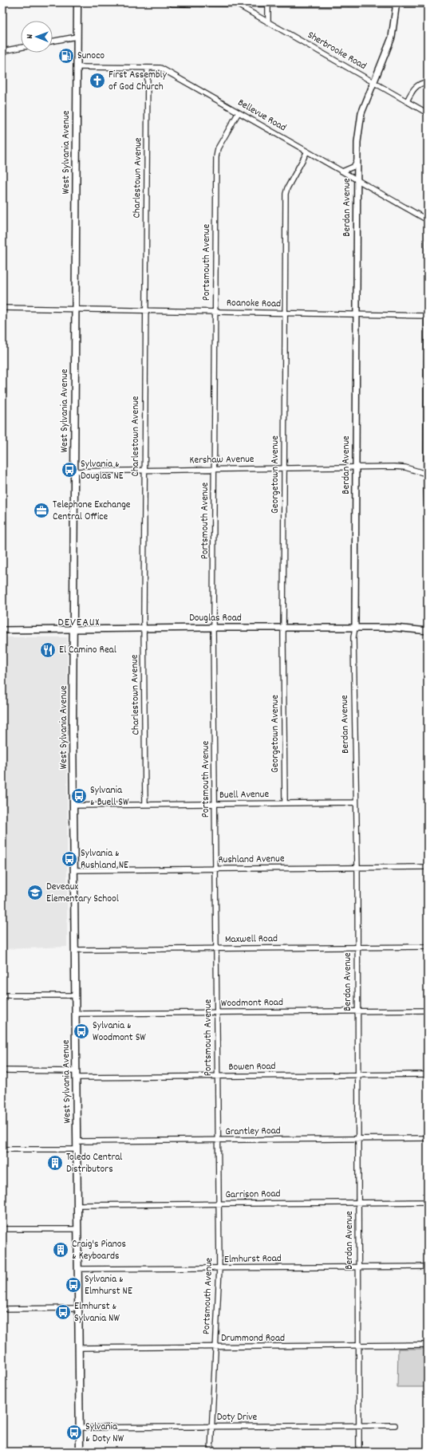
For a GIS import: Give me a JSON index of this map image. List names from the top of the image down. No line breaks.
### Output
{"streets":{"main road":["West Sylvania Avenue"],"street":["Sherbrooke Road","Bellevue Road","Charlestown Avenue","Berdan Avenue","Portsmouth Avenue","Roanoke Road","Kershaw Avenue","Georgetown Avenue","Douglas Road","Buell Avenue","Rushland Avenue","Maxwell Road","Woodmont Road","Bowen Road","Grantley Road","Garrison Road","Elmhurst Road","Drummond Road","Doty Drive"]},"crossings":[["Sherbrooke Road","Berdan Avenue"],["Bellevue Road","West Sylvania Avenue"],["Bellevue Road","Charlestown Avenue"],["Bellevue Road","Berdan Avenue"],["Bellevue Road","Portsmouth Avenue"],["Bellevue Road","Georgetown Avenue"],["West Sylvania Avenue","Roanoke Road"],["West Sylvania Avenue","Kershaw Avenue"],["West Sylvania Avenue","Douglas Road"],["West Sylvania Avenue","Buell Avenue"],["West Sylvania Avenue","Rushland Avenue"],["West Sylvania Avenue","Maxwell Road"],["West Sylvania Avenue","Woodmont Road"],["West Sylvania Avenue","Bowen Road"],["West Sylvania Avenue","Grantley Road"],["West Sylvania Avenue","Garrison Road"],["West Sylvania Avenue","Elmhurst Road"],["West Sylvania Avenue","Drummond Road"],["West Sylvania Avenue","Doty Drive"],["Charlestown Avenue","Roanoke Road"],["Charlestown Avenue","Kershaw Avenue"],["Charlestown Avenue","Douglas Road"],["Charlestown Avenue","Buell Avenue"],["Berdan Avenue","Roanoke Road"],["Berdan Avenue","Kershaw Avenue"],["Berdan Avenue","Douglas Road"],["Berdan Avenue","Buell Avenue"],["Berdan Avenue","Rushland Avenue"],["Berdan Avenue","Maxwell Road"],["Berdan Avenue","Woodmont Road"],["Berdan Avenue","Bowen Road"],["Berdan Avenue","Grantley Road"],["Berdan Avenue","Garrison Road"],["Berdan Avenue","Elmhurst Road"],["Berdan Avenue","Drummond Road"],["Berdan Avenue","Doty Drive"],["Portsmouth Avenue","Roanoke Road"],["Portsmouth Avenue","Kershaw Avenue"],["Portsmouth Avenue","Douglas Road"],["Portsmouth Avenue","Buell Avenue"],["Portsmouth Avenue","Rushland Avenue"],["Portsmouth Avenue","Maxwell Road"],["Portsmouth Avenue","Woodmont Road"],["Portsmouth Avenue","Bowen Road"],["Portsmouth Avenue","Grantley Road"],["Portsmouth Avenue","Garrison Road"],["Portsmouth Avenue","Elmhurst Road"],["Portsmouth Avenue","Drummond Road"],["Portsmouth Avenue","Doty Drive"],["Roanoke Road","Georgetown Avenue"],["Kershaw Avenue","Georgetown Avenue"],["Georgetown Avenue","Douglas Road"],["Georgetown Avenue","Buell Avenue"]],"districts":["DEVEAUX"],"places":{"fuel station":["Sunoco"],"church":["First Assembly of God Church"],"bus stop":["Sylvania & Douglas NE","Sylvania & Buell SW","Sylvania & Rushland NE","Sylvania & Woodmont SW","Sylvania & Elmhurst NE","Elmhurst & Sylvania NW","Sylvania & Doty NW"],"office":["Telephone Exchange Central Office"],"restaurant":["El Camino Real"],"school or university":["Deveaux Elementary School"],"building":["Toledo Central Distributors","Craig's Pianos & Keyboards"]},"north":"left"}
